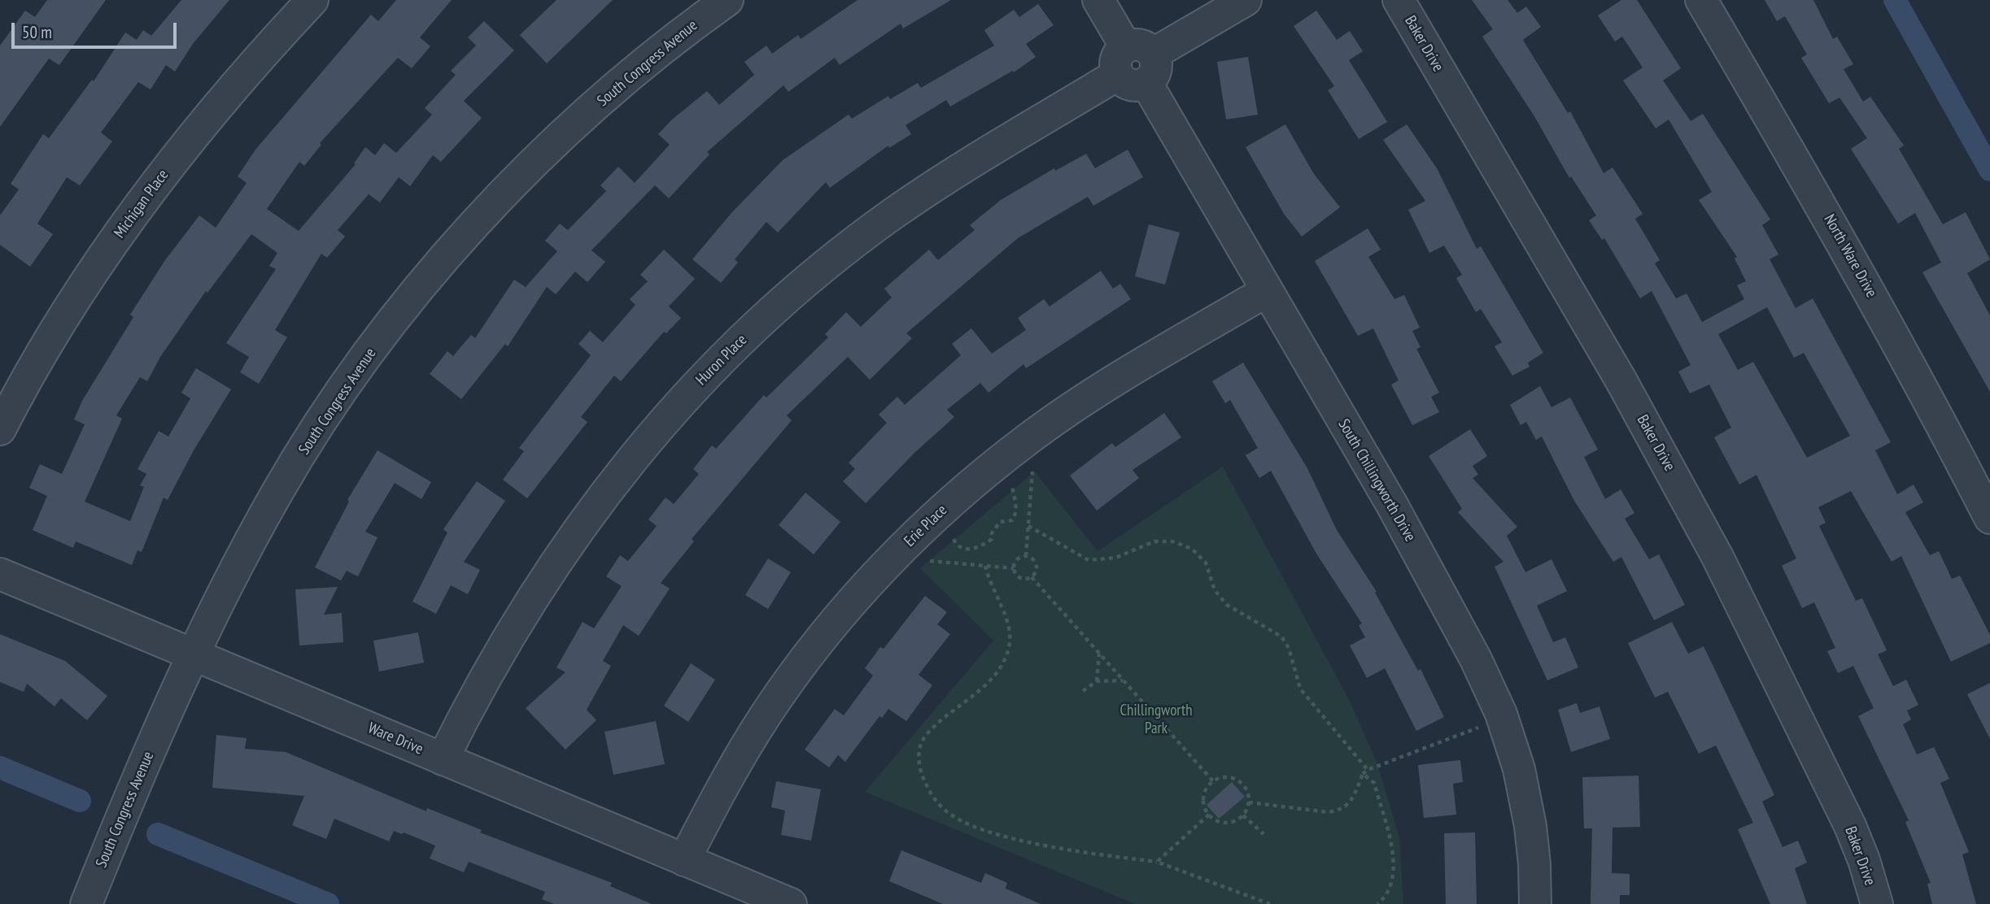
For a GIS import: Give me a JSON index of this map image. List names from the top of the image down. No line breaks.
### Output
{"streets":{"street":["Baker Drive","South Congress Avenue","Michigan Place","North Ware Drive","Huron Place","South Chillingworth Drive","Erie Place","Ware Drive"]},"crossings":[["South Congress Avenue","Ware Drive"],["Huron Place","South Chillingworth Drive"],["Huron Place","Ware Drive"],["South Chillingworth Drive","Erie Place"],["Erie Place","Ware Drive"]],"parks":["Chillingworth Park"],"scale_bar":"50 m"}
